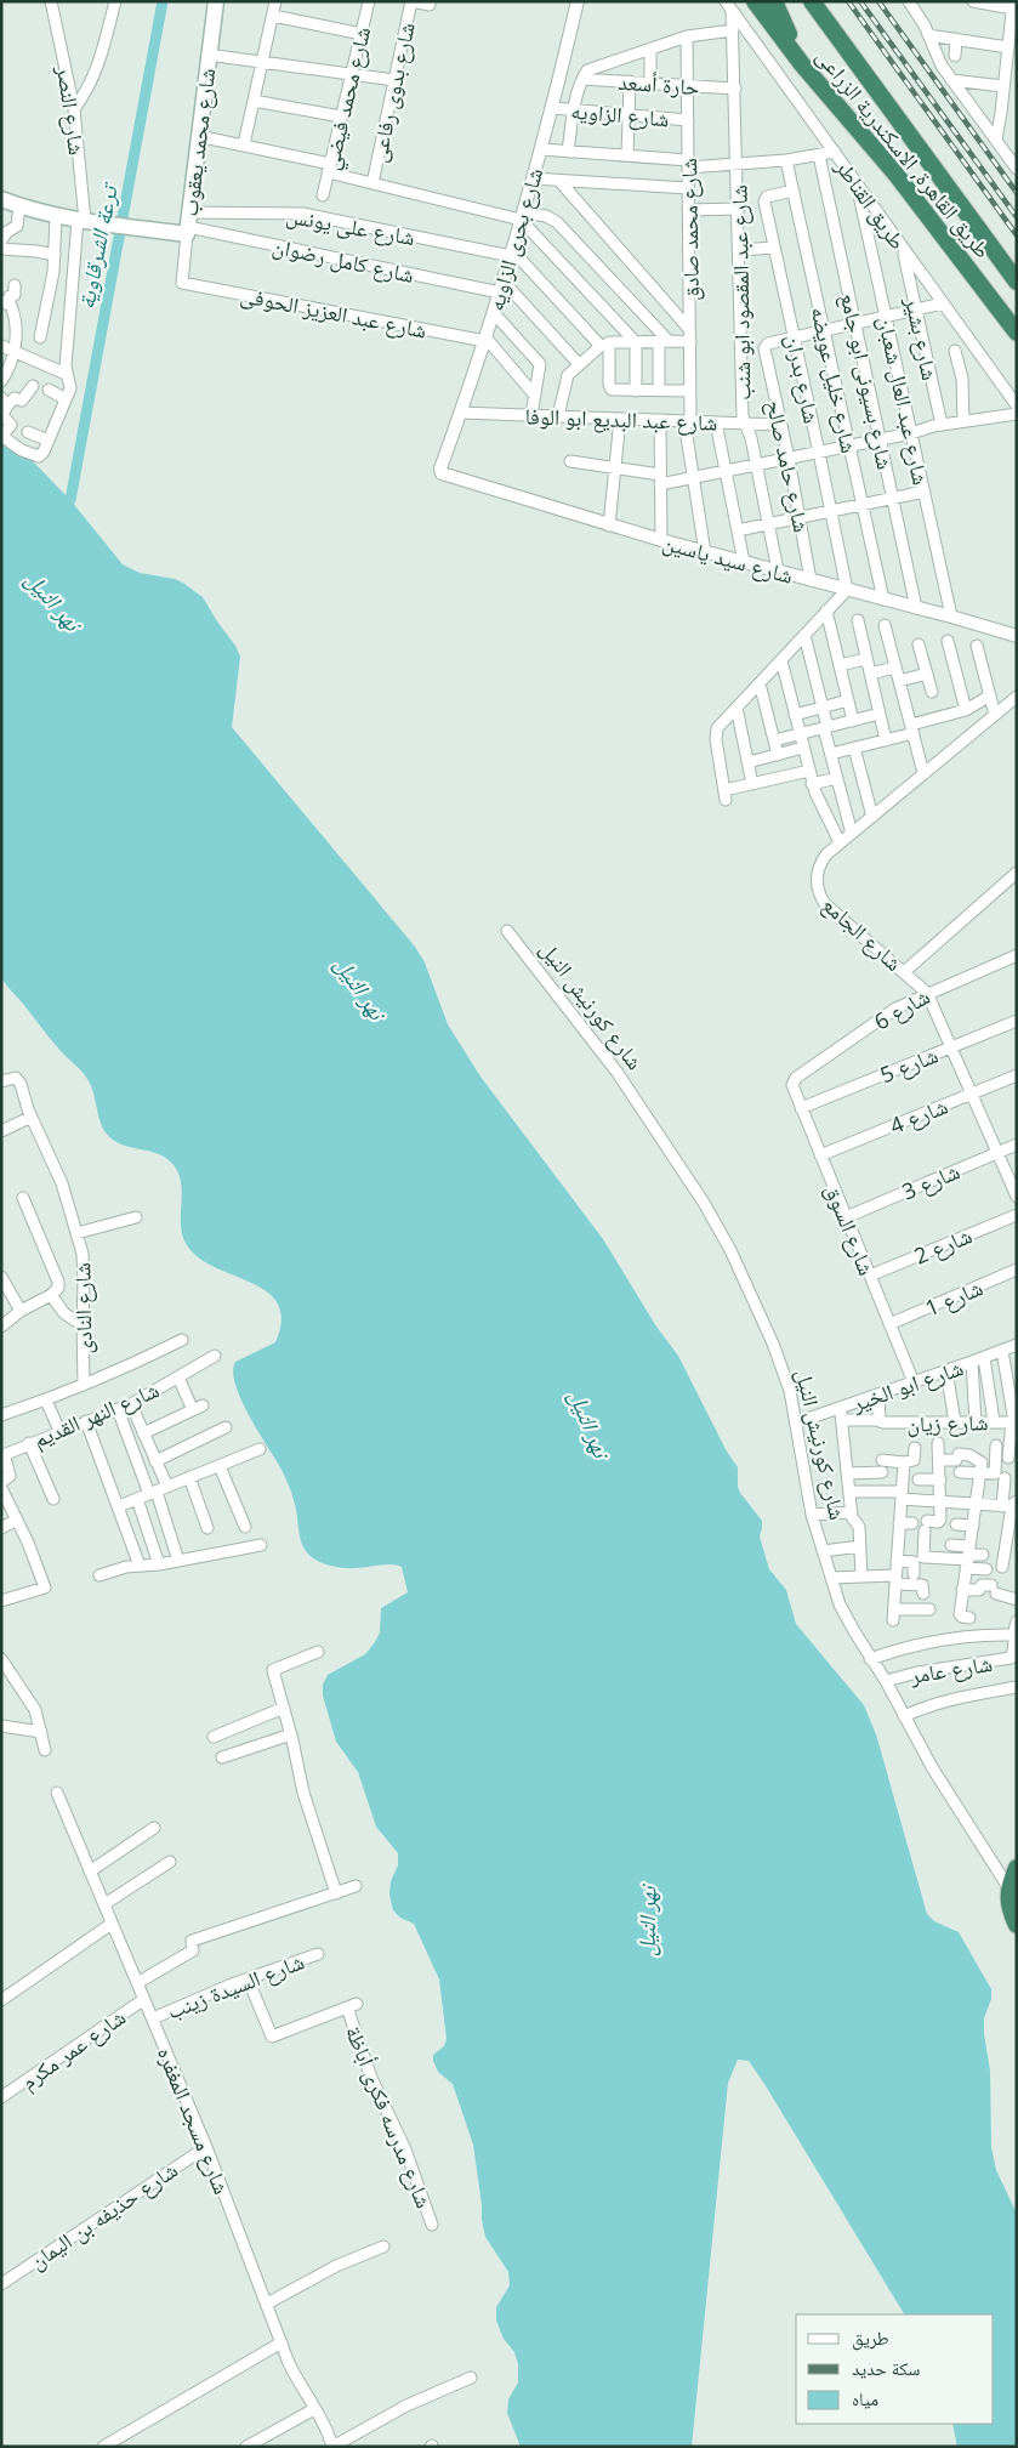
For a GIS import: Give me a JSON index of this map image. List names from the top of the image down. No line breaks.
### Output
{"streets":{"highway":["طريق القاهرة, الاسكندرية الزراعى","شارع كورنيش النيل"],"main road":["شارع محمد يعقوب"],"street":["حارة أسعد","شارع بدوى رفاعى","شارع محمد فيضي","شارع النصر","شارع الزاويه","طريق القناطر","شارع على يونس","شارع محمد صادق","شارع بحرى الزاويه","شارع كامل رضوان","شارع عبد المقصود ابو شنب","شارع عبد العزيز الحوفى","شارع بشير","شارع بدران","شارع خليل عويضه","شارع بسيونى ابو جامع","شارع عبد العال شعبان","شارع عبد البديع ابو الوفا","شارع حامد صالح","شارع سيد ياسين","شارع الجامع","شارع 6","شارع 5","شارع 4","شارع 3","شارع السوق","شارع 2","شارع 1","شارع النادى","شارع ابو الخير","شارع النهر القديم","شارع زيان","شارع عامر","شارع السيدة زينب","شارع عمر مكرم","شارع مدرسه فكرى أباظة","شارع مسجد المغفره","شارع حذيفه بن اليمان"]},"crossings":[["حارة أسعد","شارع محمد صادق"],["حارة أسعد","شارع عبد المقصود ابو شنب"],["شارع بدوى رفاعى","شارع محمد فيضي"],["شارع بدوى رفاعى","شارع محمد يعقوب"],["شارع بدوى رفاعى","شارع بحرى الزاويه"],["شارع الزاويه","شارع محمد صادق"],["شارع الزاويه","شارع بحرى الزاويه"],["شارع محمد يعقوب","شارع على يونس"],["شارع محمد يعقوب","شارع كامل رضوان"],["شارع محمد يعقوب","شارع عبد العزيز الحوفى"],["طريق القناطر","شارع عبد المقصود ابو شنب"],["طريق القناطر","شارع بشير"],["طريق القناطر","شارع عبد العال شعبان"],["شارع على يونس","شارع بحرى الزاويه"],["شارع على يونس","شارع كامل رضوان"],["شارع محمد صادق","شارع عبد البديع ابو الوفا"],["شارع محمد صادق","شارع سيد ياسين"],["شارع بحرى الزاويه","شارع كامل رضوان"],["شارع بحرى الزاويه","شارع عبد العزيز الحوفى"],["شارع بحرى الزاويه","شارع عبد البديع ابو الوفا"],["شارع بحرى الزاويه","شارع سيد ياسين"],["شارع عبد المقصود ابو شنب","شارع عبد البديع ابو الوفا"],["شارع عبد المقصود ابو شنب","شارع سيد ياسين"],["شارع بدران","شارع خليل عويضه"],["شارع بدران","شارع حامد صالح"],["شارع بدران","شارع سيد ياسين"],["شارع خليل عويضه","شارع سيد ياسين"],["شارع بسيونى ابو جامع","شارع سيد ياسين"],["شارع عبد العال شعبان","شارع سيد ياسين"],["شارع عبد البديع ابو الوفا","شارع حامد صالح"],["شارع حامد صالح","شارع سيد ياسين"],["شارع الجامع","شارع 6"],["شارع الجامع","شارع 5"],["شارع الجامع","شارع 4"],["شارع الجامع","شارع 3"],["شارع كورنيش النيل","شارع ابو الخير"],["شارع كورنيش النيل","شارع عامر"],["شارع 6","شارع السوق"],["شارع 5","شارع السوق"],["شارع 4","شارع السوق"],["شارع 3","شارع السوق"],["شارع السوق","شارع 2"],["شارع السوق","شارع 1"],["شارع السوق","شارع ابو الخير"],["شارع السيدة زينب","شارع مدرسه فكرى أباظة"],["شارع السيدة زينب","شارع مسجد المغفره"],["شارع عمر مكرم","شارع مسجد المغفره"],["شارع مسجد المغفره","شارع حذيفه بن اليمان"]],"water":["ترعة الشرقاوية","نهر النيل"],"legend":["طريق","سكة حديد","مياه"]}
